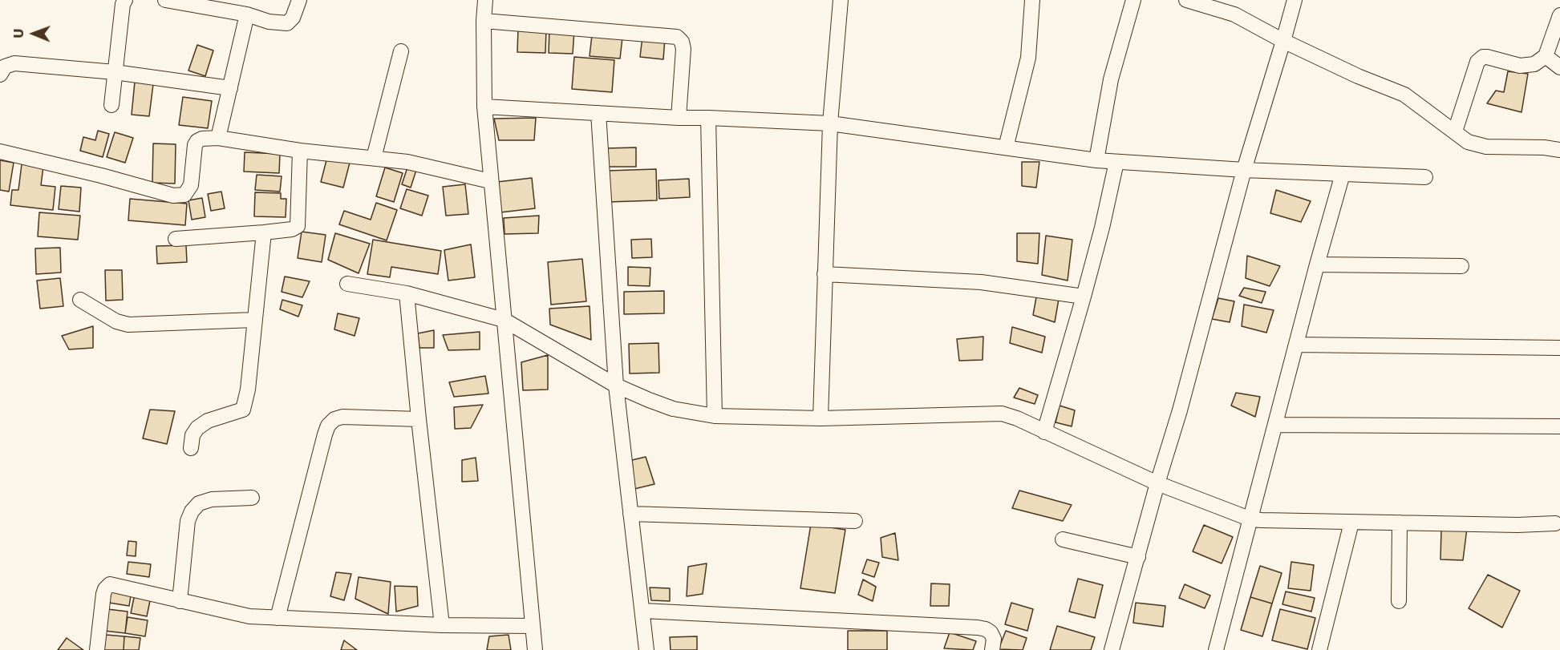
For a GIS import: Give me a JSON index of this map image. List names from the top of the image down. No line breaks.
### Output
{"north":"left"}
